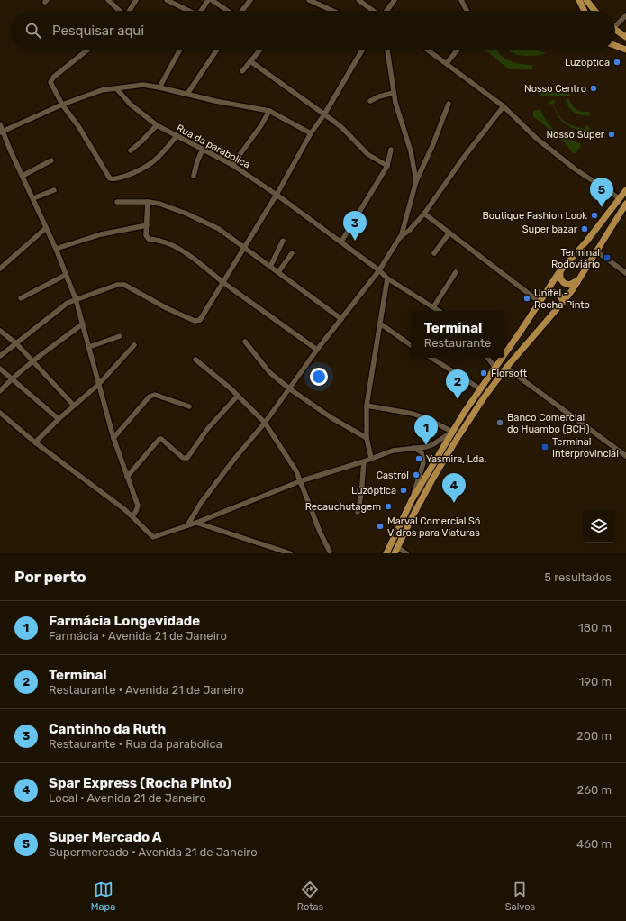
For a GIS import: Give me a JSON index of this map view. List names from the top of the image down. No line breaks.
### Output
{"streets":{"street":["Rua da parabolica"]},"places":{"other":["Luzoptica","Nosso Centro","Nosso Super","Boutique Fashion Look","Super bazar","Unitel - Rocha Pinto","Florsoft","Banco Comercial do Huambo (BCH)","Yasmira, Lda.","Castrol","Luzóptica","Recauchutagem","Marval Comercial Só Vidros para Viaturas"],"transit":["Terminal Rodoviário","Terminal Interprovincial"]},"page":{"search":"Pesquisar aqui","pins":["5","3","2","1","4"],"popup":["Terminal","Restaurante"],"heading":["Por perto","5 resultados"],"list":[{"mark":"1","name":"Farmácia Longevidade","note":"Farmácia · Avenida 21 de Janeiro","value":"180 m"},{"mark":"2","name":"Terminal","note":"Restaurante · Avenida 21 de Janeiro","value":"190 m"},{"mark":"3","name":"Cantinho da Ruth","note":"Restaurante · Rua da parabolica","value":"200 m"},{"mark":"4","name":"Spar Express (Rocha Pinto)","note":"Local · Avenida 21 de Janeiro","value":"260 m"},{"mark":"5","name":"Super Mercado A","note":"Supermercado · Avenida 21 de Janeiro","value":"460 m"}],"nav":["Mapa","Rotas","Salvos"]}}
